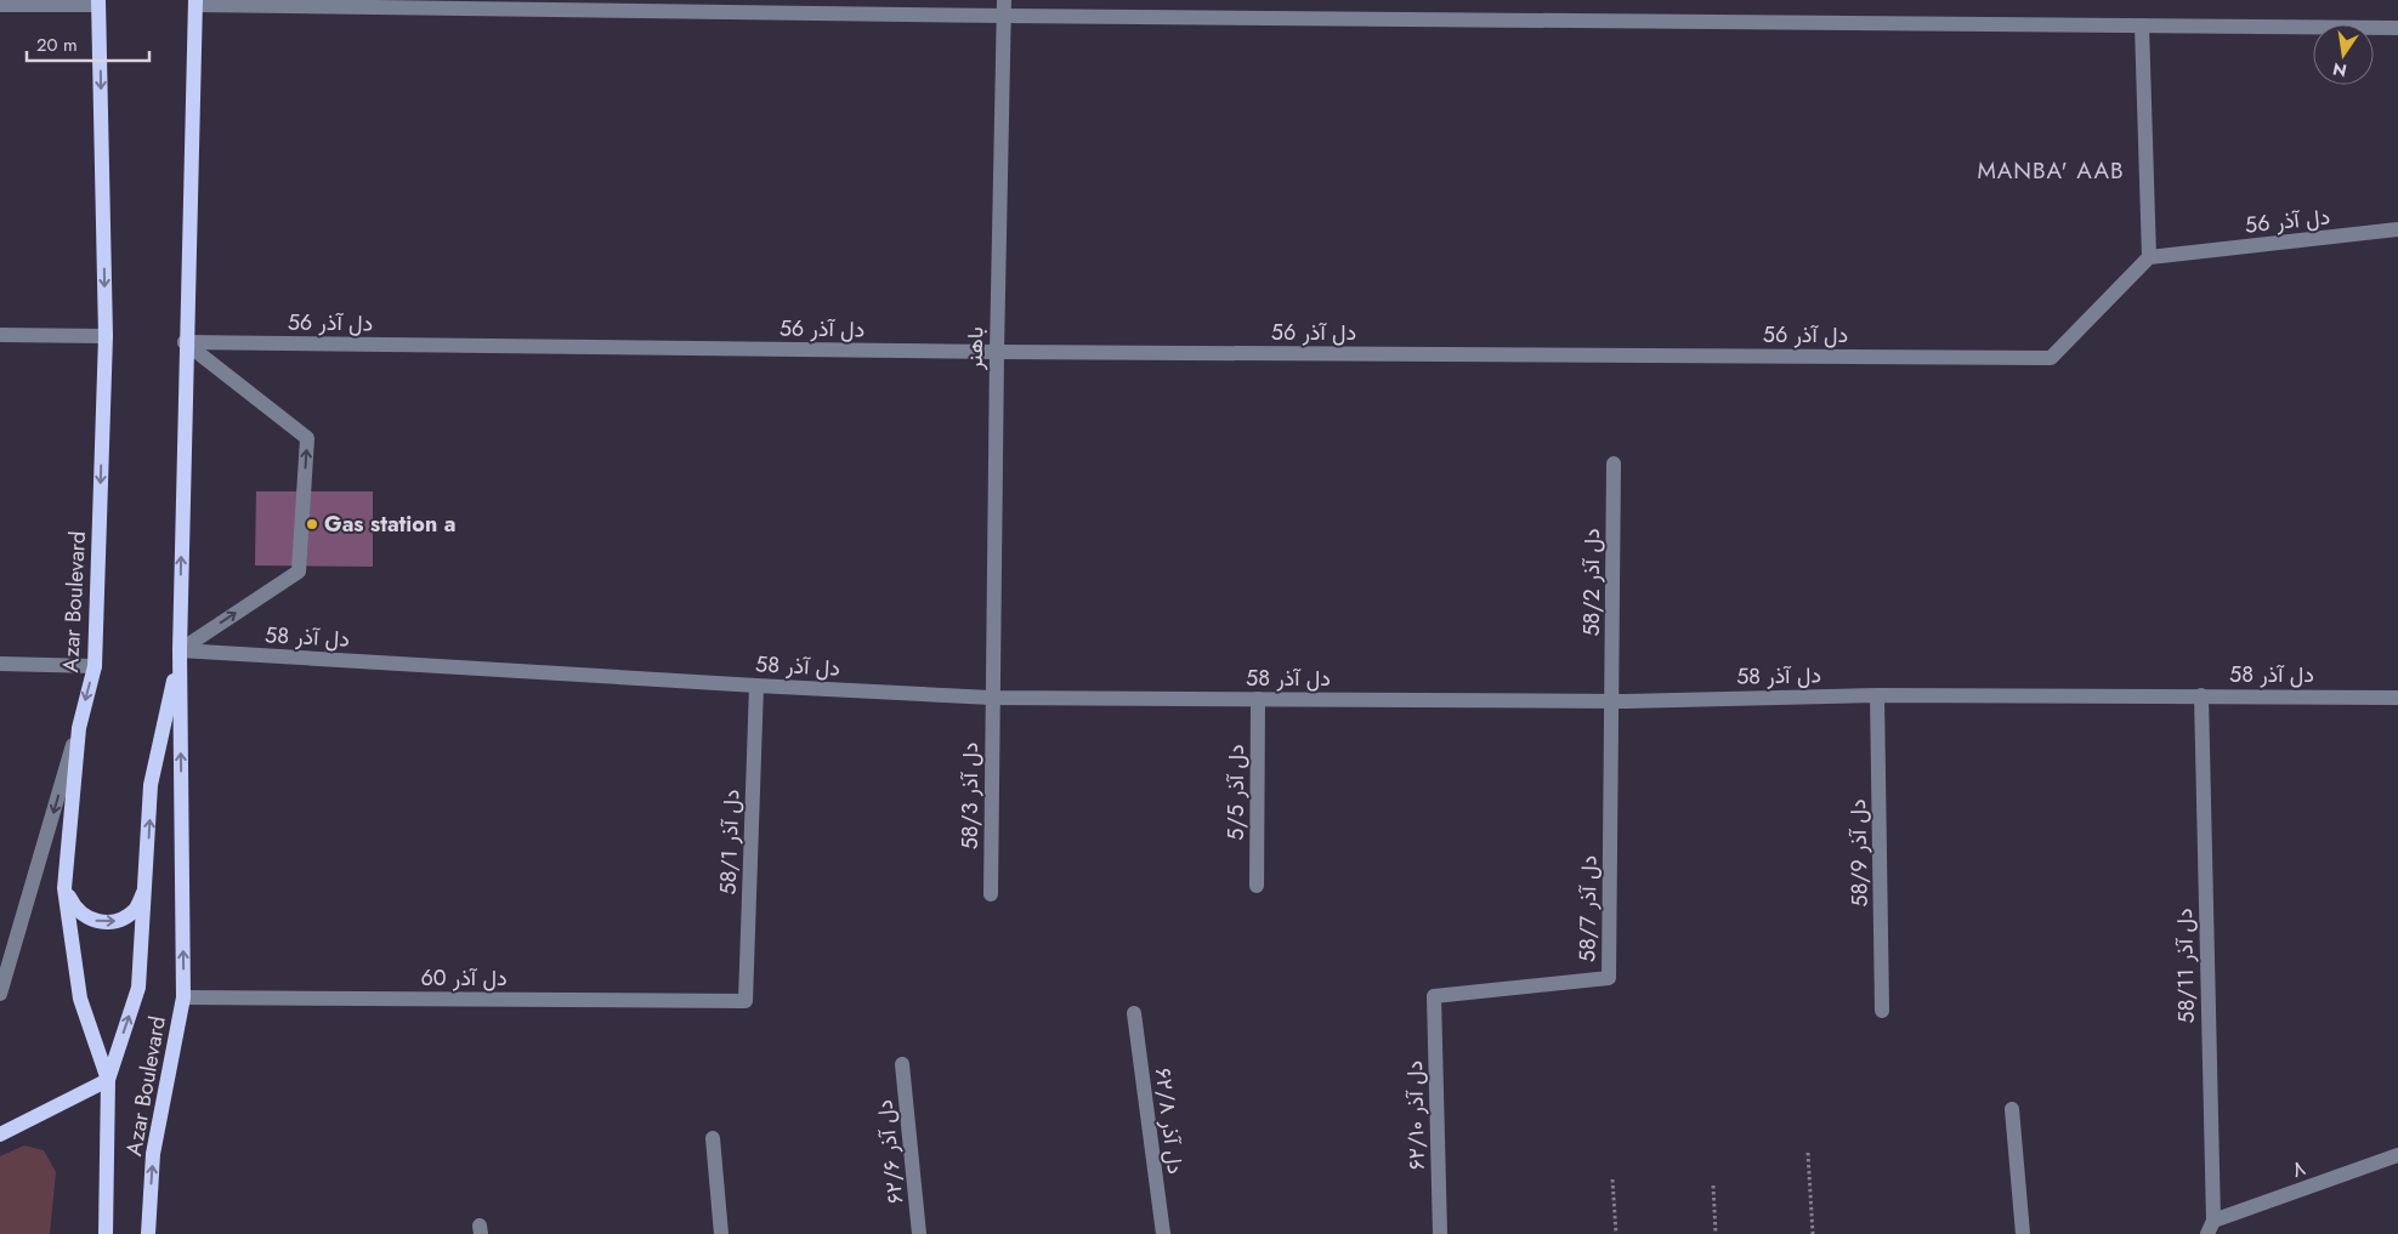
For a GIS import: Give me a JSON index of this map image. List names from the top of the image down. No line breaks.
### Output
{"streets":{"main road":["Azar Boulevard"],"street":["دل آذر 56","باهنر","دل آذر 58/2","دل آذر 58","دل آذر 5/5","دل آذر 58/3","دل آذر 58/1","دل آذر 58/9","دل آذر 58/7","دل آذر 58/11","دل آذر 60","دل آذر ۶۲/۱۰","دل آذر ۶۲/۸","دل آذر ۶۲/۶","۸"]},"crossings":[["دل آذر 56","باهنر"],["دل آذر 56","Azar Boulevard"],["باهنر","دل آذر 58"],["باهنر","دل آذر 58/3"],["دل آذر 58/2","دل آذر 58"],["دل آذر 58/2","دل آذر 58/7"],["Azar Boulevard","دل آذر 58"],["Azar Boulevard","دل آذر 60"],["دل آذر 58","دل آذر 5/5"],["دل آذر 58","دل آذر 58/3"],["دل آذر 58","دل آذر 58/1"],["دل آذر 58","دل آذر 58/9"],["دل آذر 58","دل آذر 58/7"],["دل آذر 58","دل آذر 58/11"],["دل آذر 58/1","دل آذر 60"],["دل آذر 58/7","دل آذر ۶۲/۱۰"],["دل آذر 58/11","۸"]],"districts":["MANBA' AAB"],"places":["Gas station a"],"scale_bar":"20 m","north":"bottom"}
